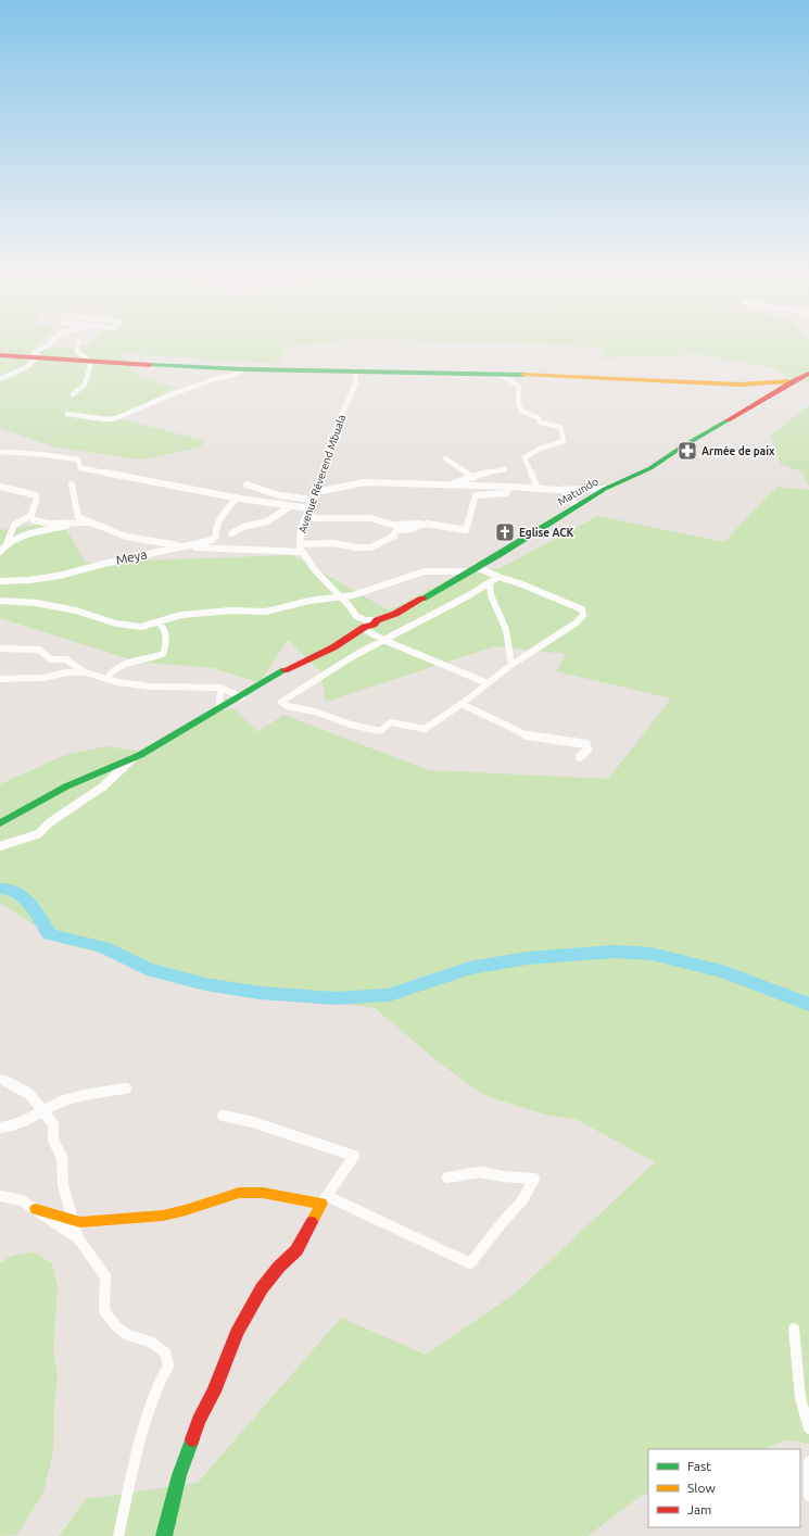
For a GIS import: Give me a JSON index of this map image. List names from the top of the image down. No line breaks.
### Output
{"streets":{"street":["Avenue Réverend Mbuala","Matundo","Meya"]},"crossings":[["Avenue Réverend Mbuala","Matundo"]],"places":{"pharmacy":["Armée de paix"],"church":["Eglise ACK"]},"legend":["Fast","Slow","Jam"]}
